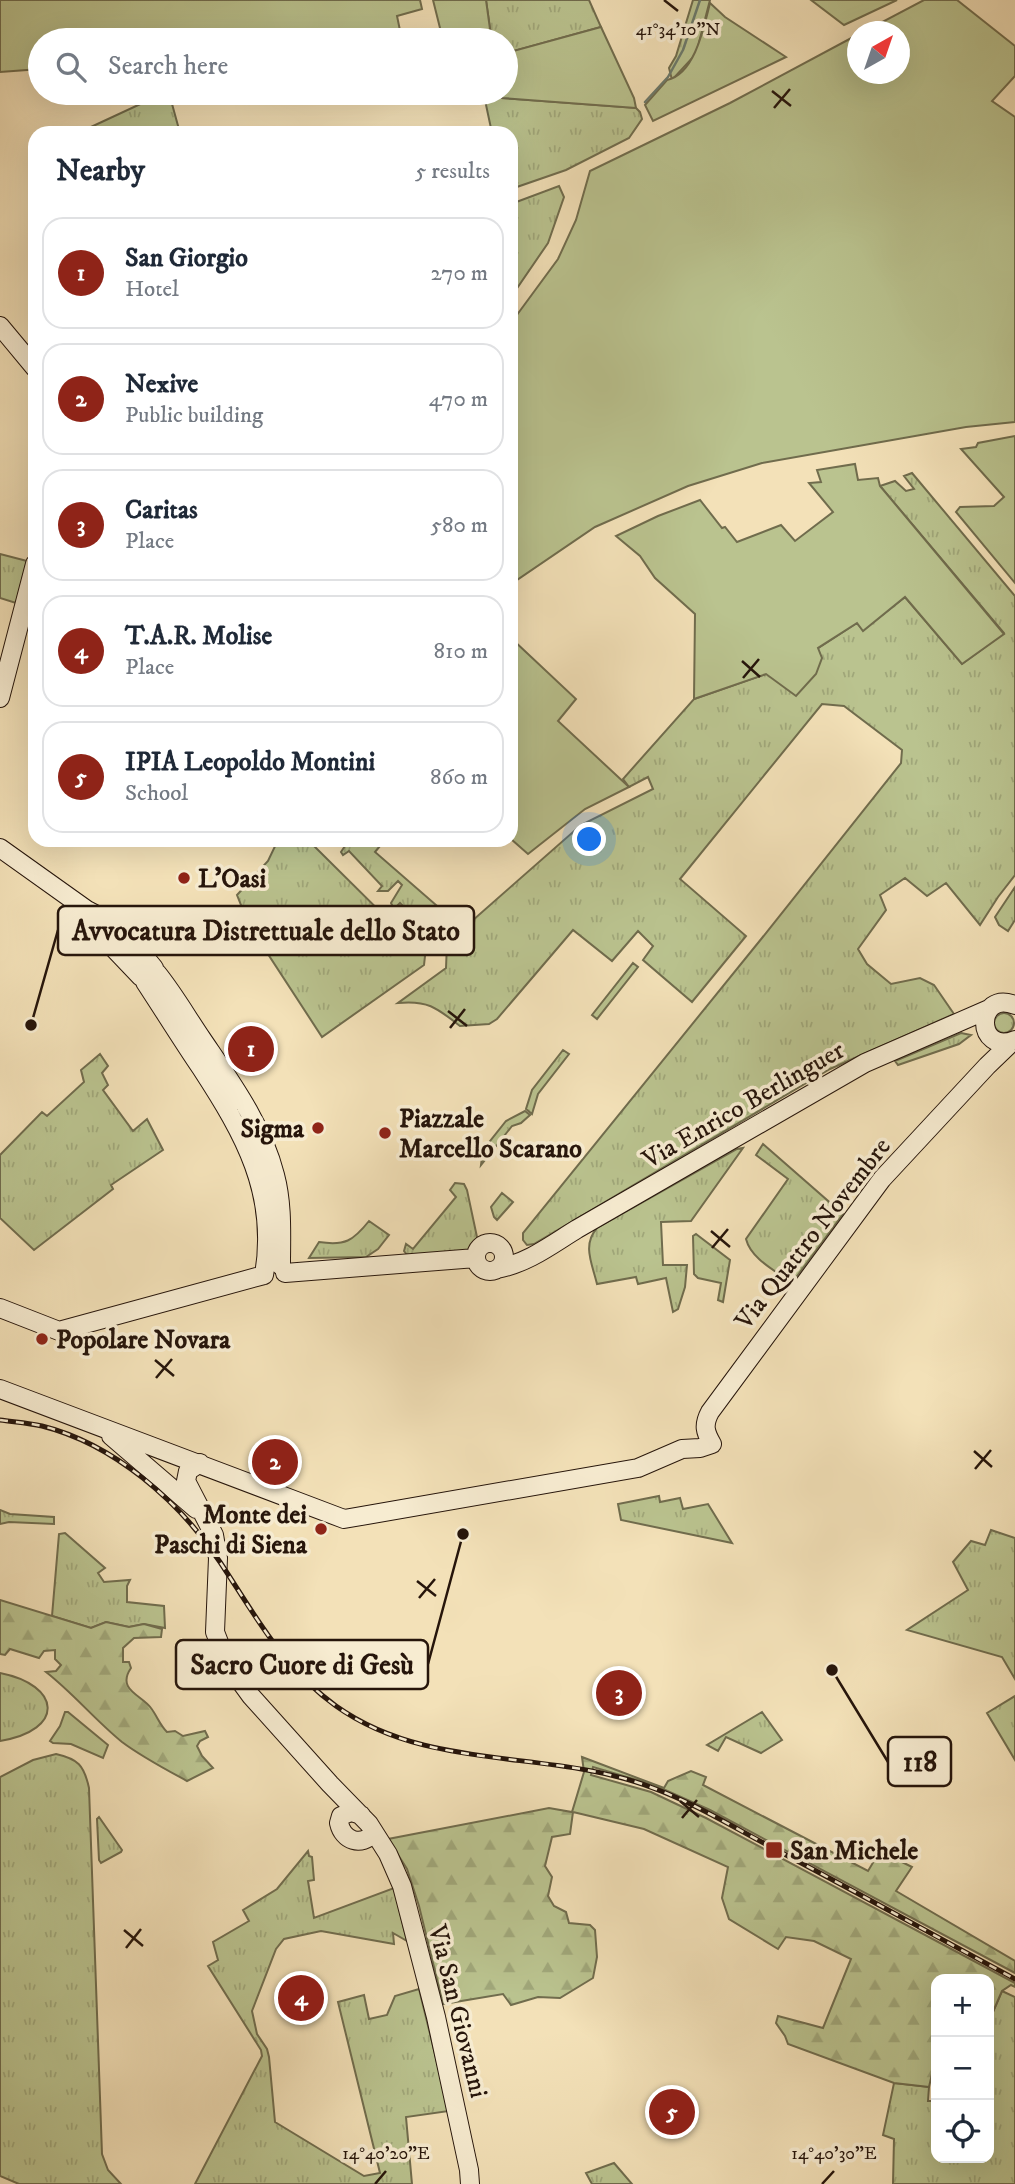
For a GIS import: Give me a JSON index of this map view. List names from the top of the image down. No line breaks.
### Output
{"streets":{"main road":["Via Enrico Berlinguer","Via Quattro Novembre","Via San Giovanni"]},"places":{"other":["L'Oasi","Avvocatura Distrettuale dello Stato","Sigma","Piazzale Marcello Scarano","Popolare Novara","Monte dei Paschi di Siena","Sacro Cuore di Gesù","118"],"transit":["San Michele"]},"north":"top right","page":{"search":"Search here","heading":["Nearby","5 results"],"list":[{"mark":"1","name":"San Giorgio","note":"Hotel","value":"270 m"},{"mark":"2","name":"Nexive","note":"Public building","value":"470 m"},{"mark":"3","name":"Caritas","note":"Place","value":"580 m"},{"mark":"4","name":"T.A.R. Molise","note":"Place","value":"810 m"},{"mark":"5","name":"IPIA Leopoldo Montini","note":"School","value":"860 m"}],"pins":["1","2","3","4","5"],"map_buttons":["+","−"]},"coordinates":["41°34'10\"N","14°40'20\"E","14°40'30\"E"]}
